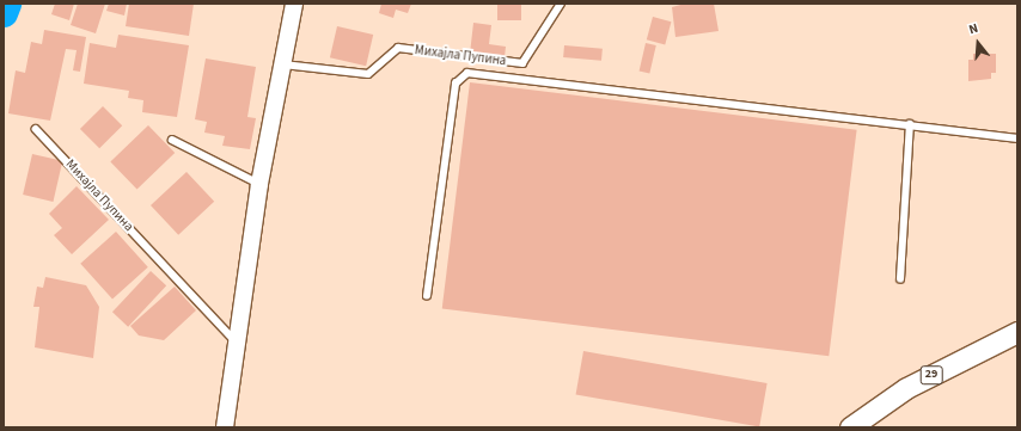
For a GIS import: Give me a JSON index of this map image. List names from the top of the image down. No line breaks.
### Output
{"streets":{"main road":["29"],"lane":["Михајла Пупина"]},"north":"top"}
